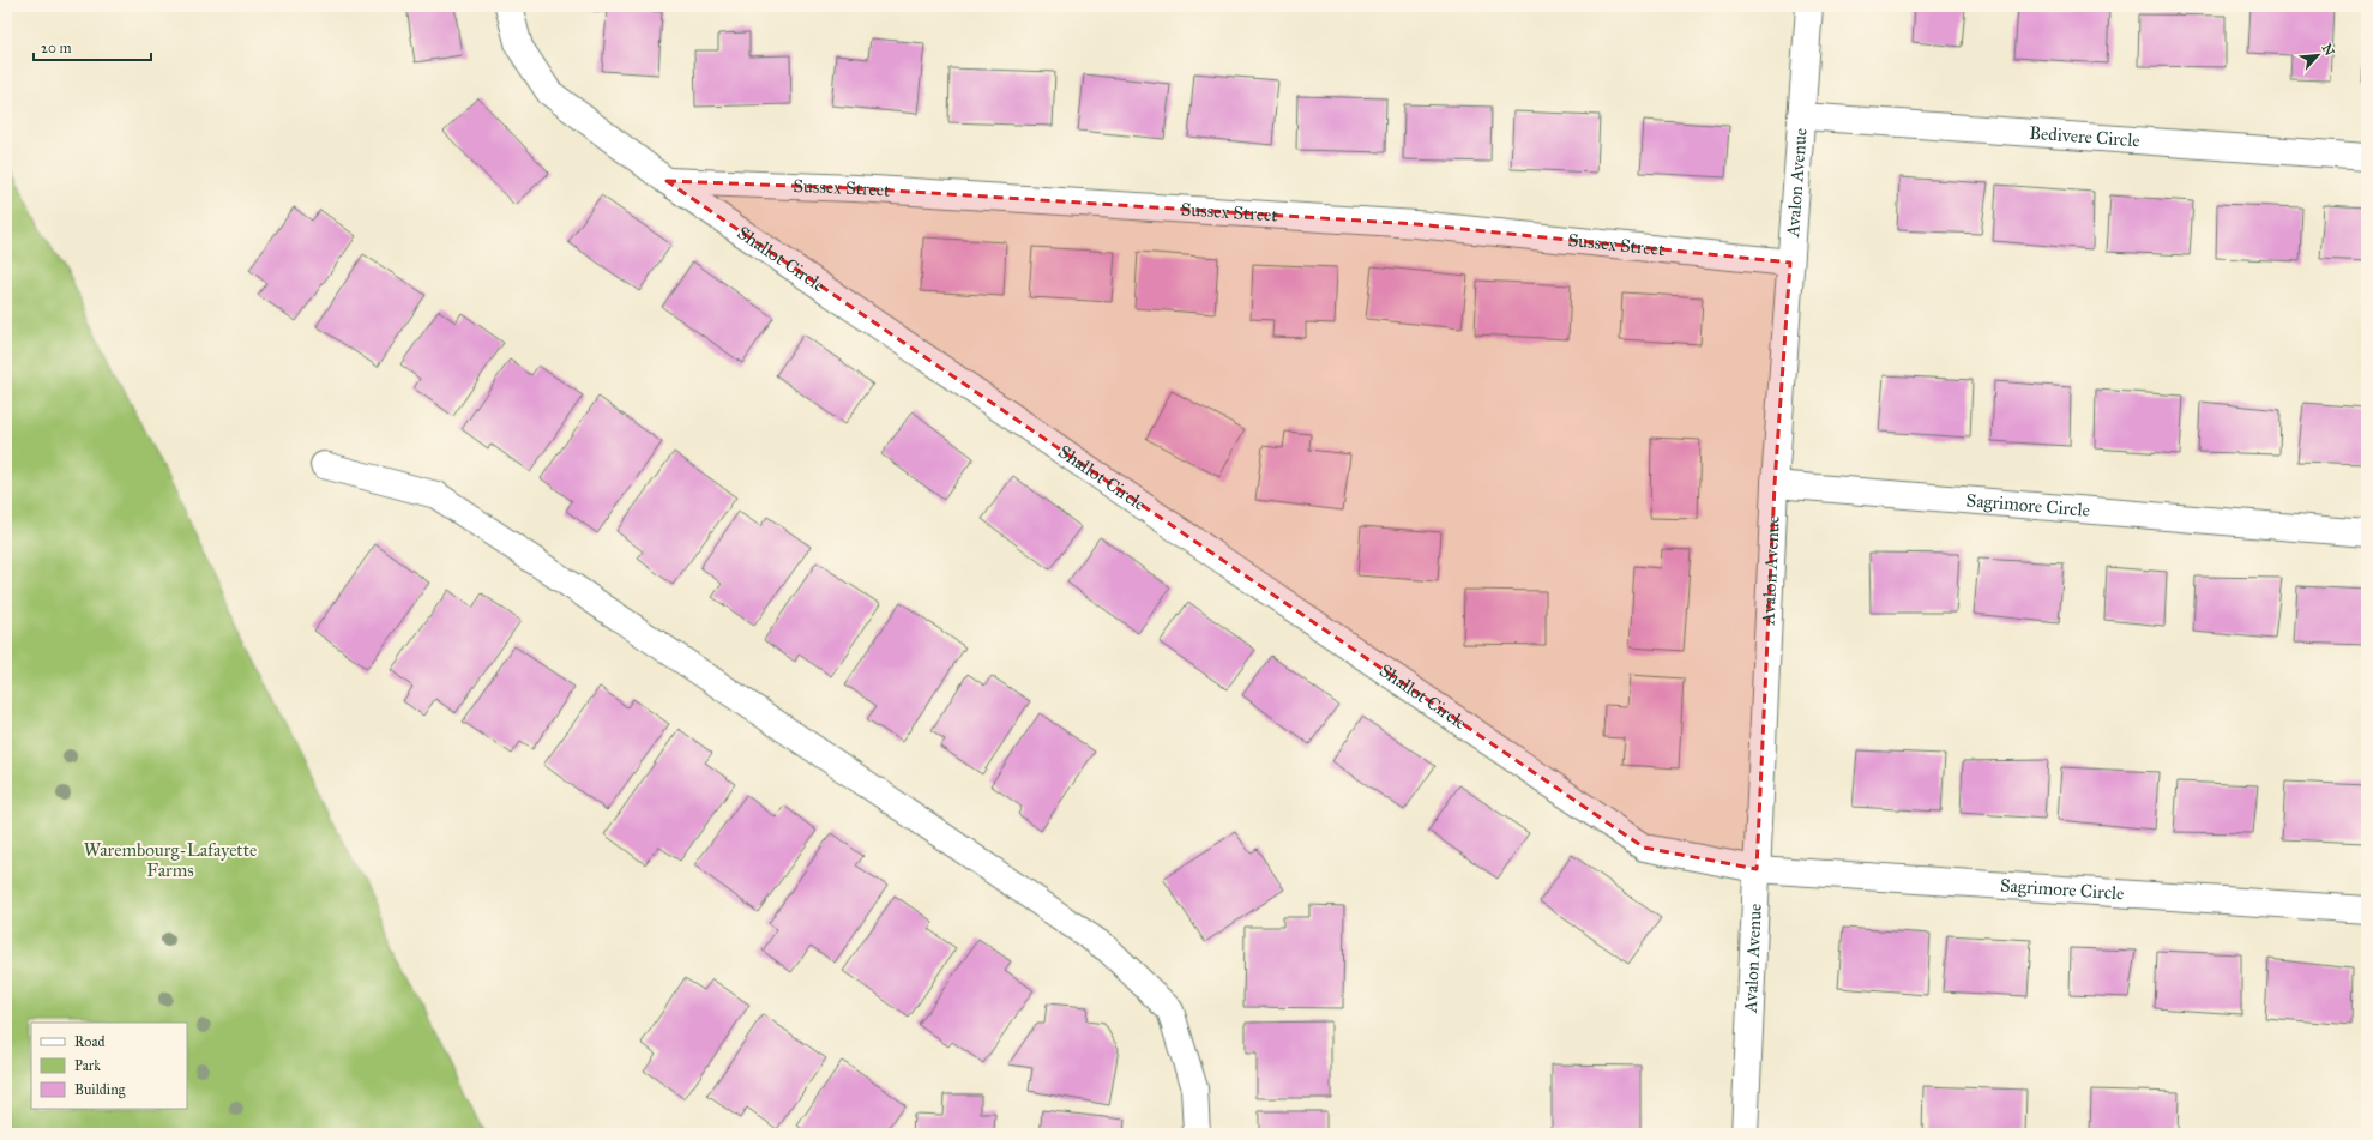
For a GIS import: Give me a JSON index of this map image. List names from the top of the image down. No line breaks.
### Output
{"streets":{"street":["Bedivere Circle","Avalon Avenue","Sussex Street","Shallot Circle","Sagrimore Circle"]},"crossings":[["Bedivere Circle","Avalon Avenue"],["Avalon Avenue","Sussex Street"],["Avalon Avenue","Shallot Circle"],["Avalon Avenue","Sagrimore Circle"],["Sussex Street","Shallot Circle"],["Shallot Circle","Sagrimore Circle"]],"parks":["Warembourg-Lafayette Farms"],"legend":["Road","Park","Building"],"scale_bar":"20 m","north":"top right"}
